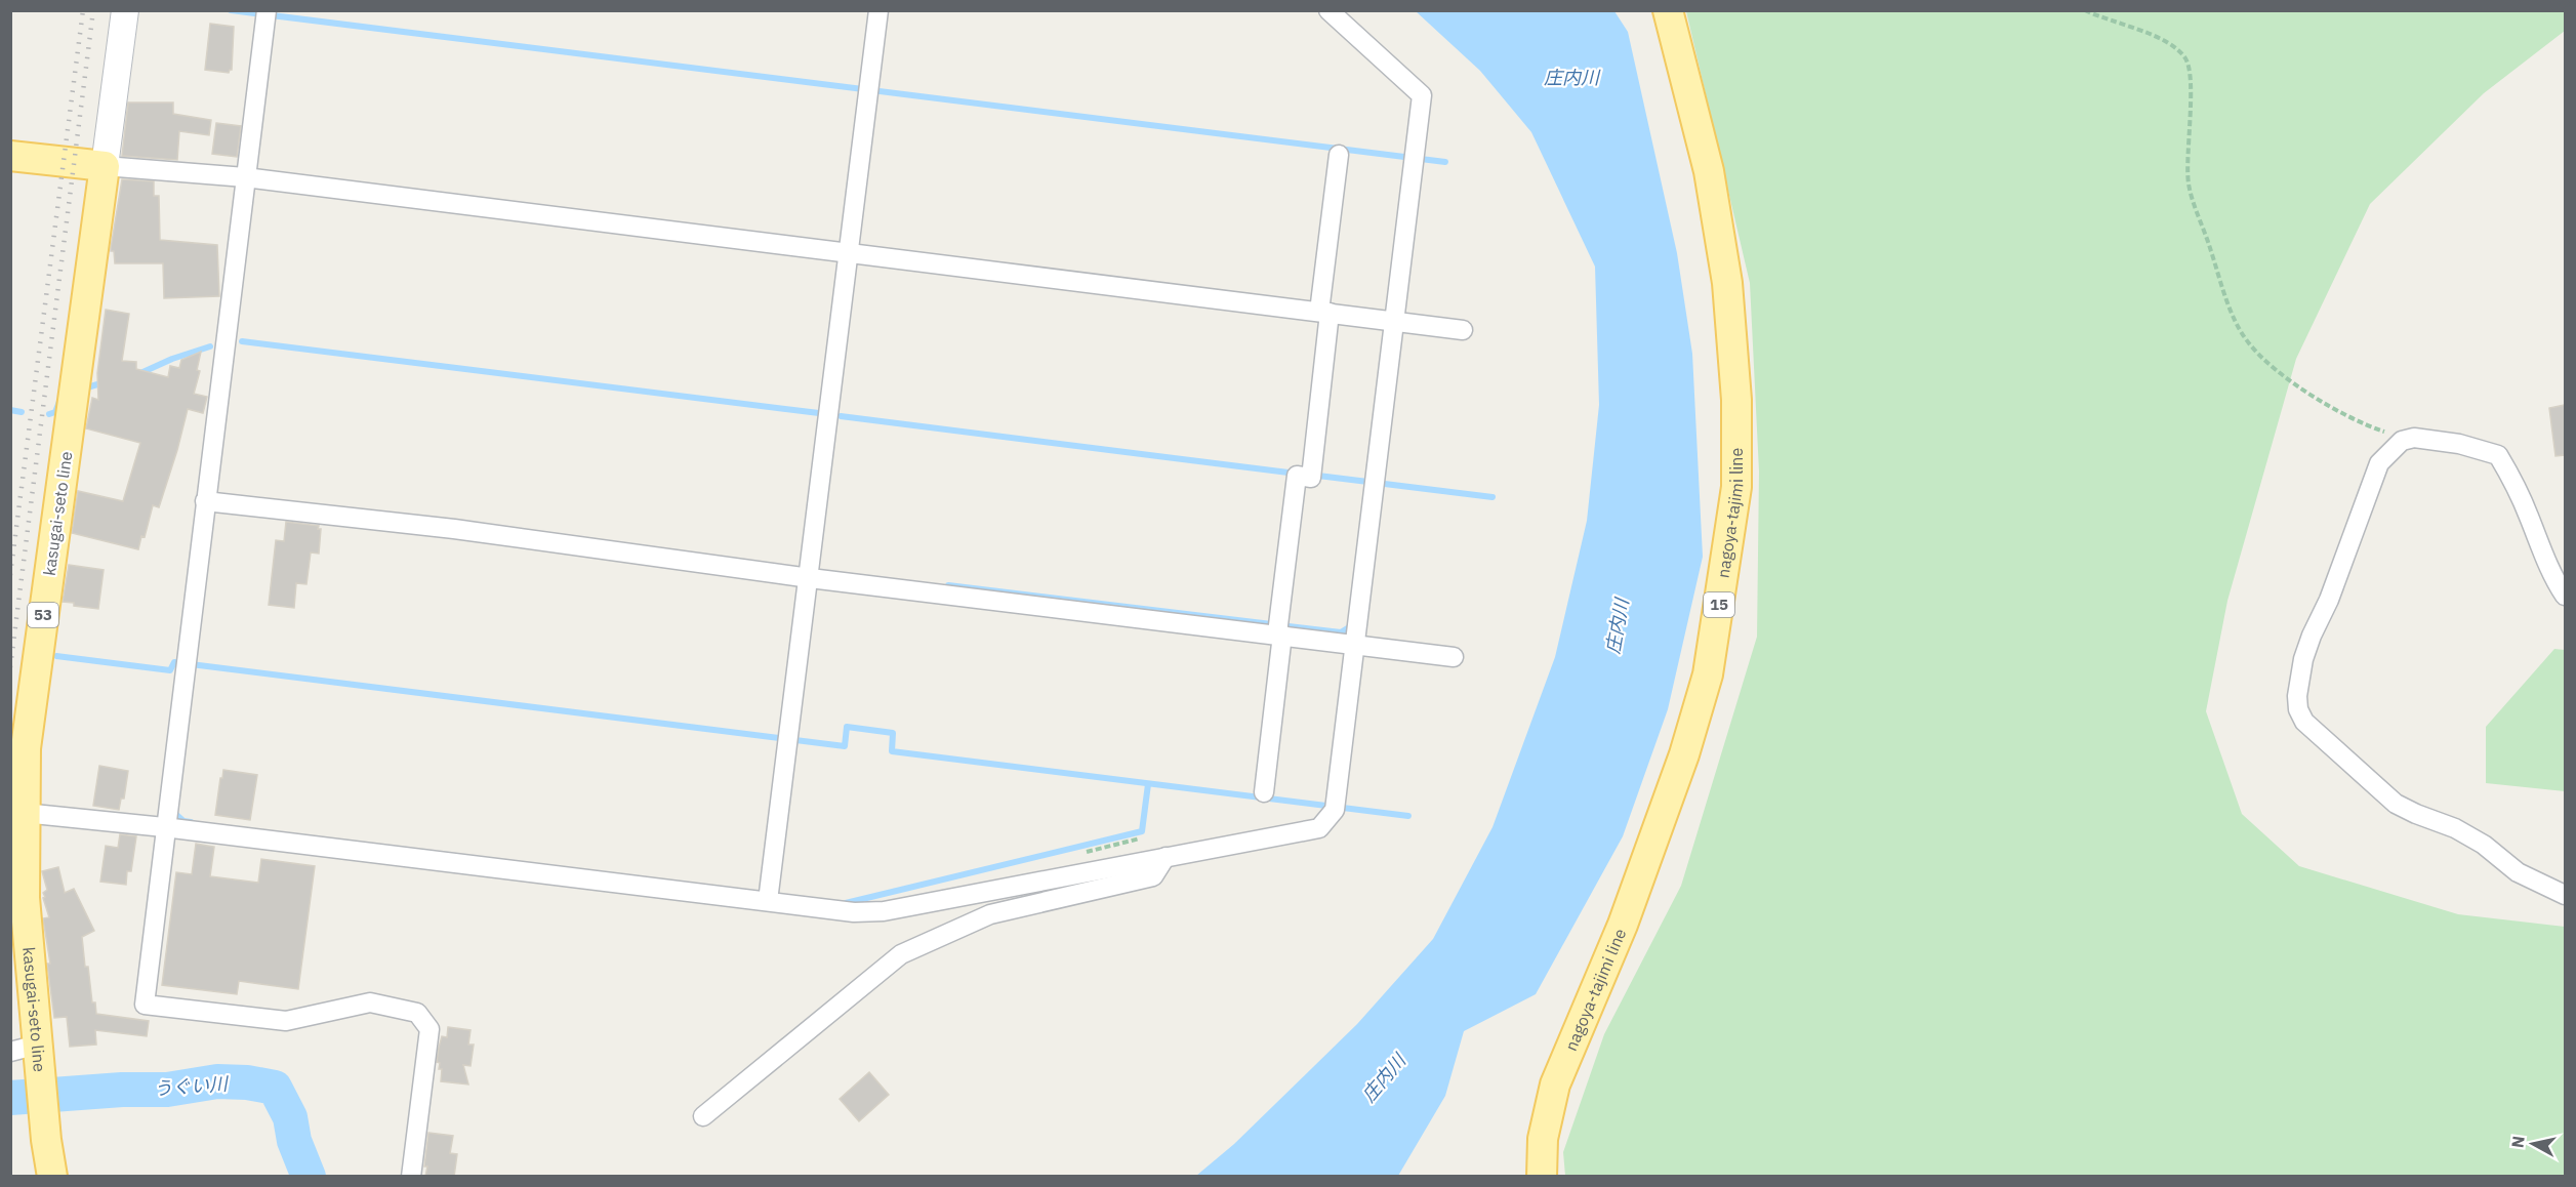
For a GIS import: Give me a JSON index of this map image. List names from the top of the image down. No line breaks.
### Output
{"streets":{"main road":["nagoya-tajimi line","kasugai-seto line","15","53"]},"water":["庄内川","うぐい川"],"north":"left"}
